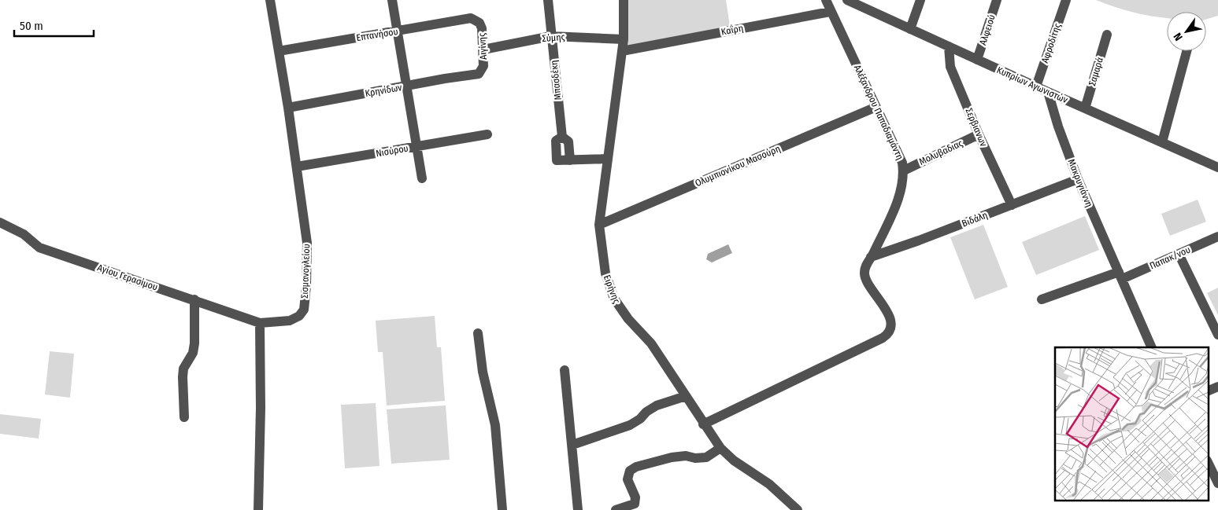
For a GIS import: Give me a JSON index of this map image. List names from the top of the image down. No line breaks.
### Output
{"streets":{"street":["Καΐρη","Αλφειού","Επτανήσου","Σύμης","Αφροδίτης","Αιγίνης","Σαμαρά","Μπασδέκη","Κυπρίων Αγωνιστών","Κρηνίδων","Αλέξανδρου Παπαδιαμάντη","Σερβιανων","Νισύρου","Μολυβαδιας","Ολυμπιονίκου Μασούρη","Μακρυγιάννη","Βιδάλη","Παπακ/νου","Σισμανογλείου","Αγίου Γερασίμου","Ειρήνης"]},"crossings":[["Καΐρη","Αλέξανδρου Παπαδιαμάντη"],["Καΐρη","Ειρήνης"],["Αλφειού","Κυπρίων Αγωνιστών"],["Επτανήσου","Αιγίνης"],["Επτανήσου","Σισμανογλείου"],["Σύμης","Αιγίνης"],["Σύμης","Μπασδέκη"],["Σύμης","Ειρήνης"],["Αφροδίτης","Κυπρίων Αγωνιστών"],["Αιγίνης","Κρηνίδων"],["Σαμαρά","Κυπρίων Αγωνιστών"],["Κυπρίων Αγωνιστών","Σερβιανων"],["Κυπρίων Αγωνιστών","Μακρυγιάννη"],["Κρηνίδων","Σισμανογλείου"],["Αλέξανδρου Παπαδιαμάντη","Μολυβαδιας"],["Αλέξανδρου Παπαδιαμάντη","Ολυμπιονίκου Μασούρη"],["Αλέξανδρου Παπαδιαμάντη","Βιδάλη"],["Αλέξανδρου Παπαδιαμάντη","Ειρήνης"],["Σερβιανων","Μολυβαδιας"],["Σερβιανων","Βιδάλη"],["Νισύρου","Σισμανογλείου"],["Ολυμπιονίκου Μασούρη","Ειρήνης"],["Μακρυγιάννη","Βιδάλη"],["Μακρυγιάννη","Παπακ/νου"],["Σισμανογλείου","Αγίου Γερασίμου"]],"scale_bar":"50 m","north":"bottom left"}
